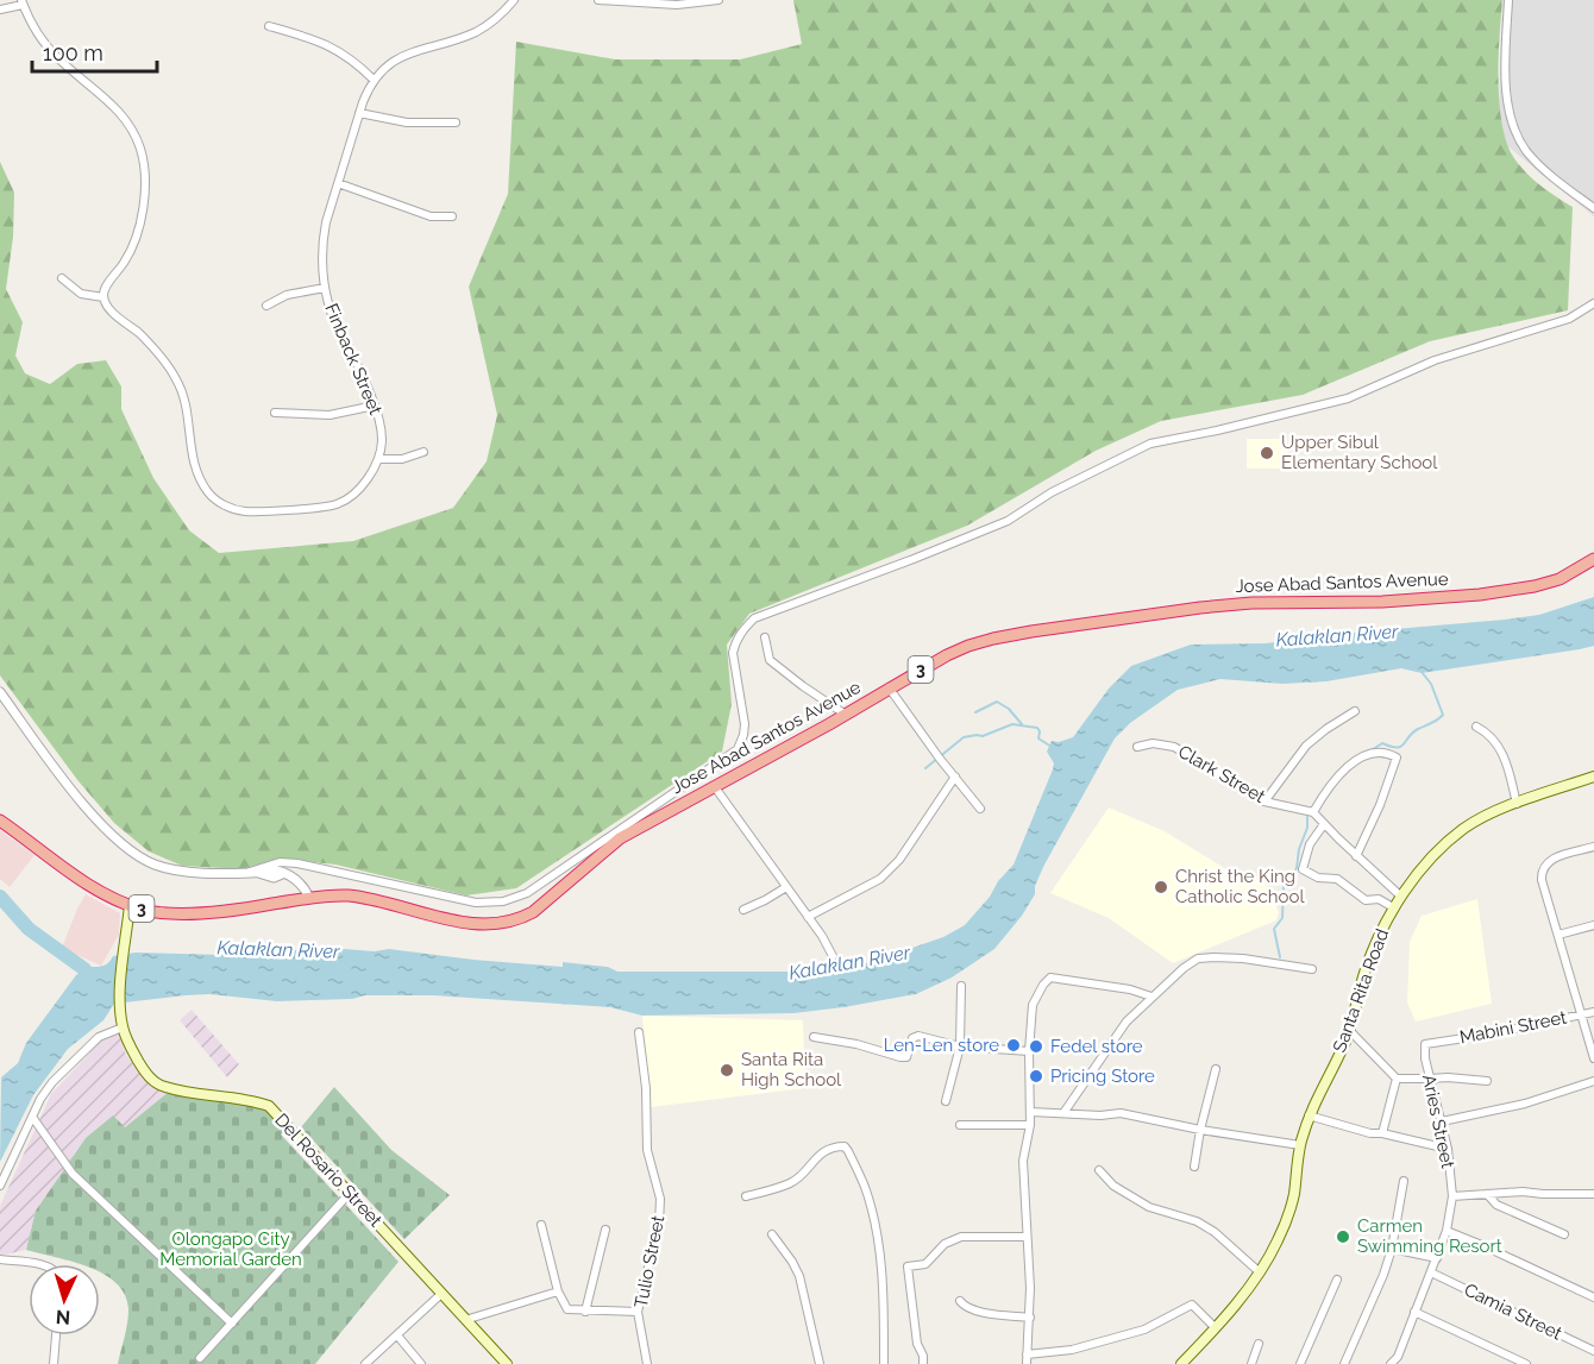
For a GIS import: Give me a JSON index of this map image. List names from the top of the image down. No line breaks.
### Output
{"streets":{"highway":["Jose Abad Santos Avenue","3"],"main road":["Santa Rita Road","Del Rosario Street"],"street":["Finback Street","Clark Street","Mabini Street","Aries Street","Tulio Street","Camia Street"]},"crossings":[["Jose Abad Santos Avenue","Del Rosario Street"],["Mabini Street","Aries Street"],["Aries Street","Camia Street"]],"water":["Kalaklan River"],"parks":["Olongapo City Memorial Garden"],"places":["Upper Sibul Elementary School","Christ the King Catholic School","Len-Len store","Fedel store","Santa Rita High School","Pricing Store","Carmen Swimming Resort"],"scale_bar":"100 m","north":"bottom"}
